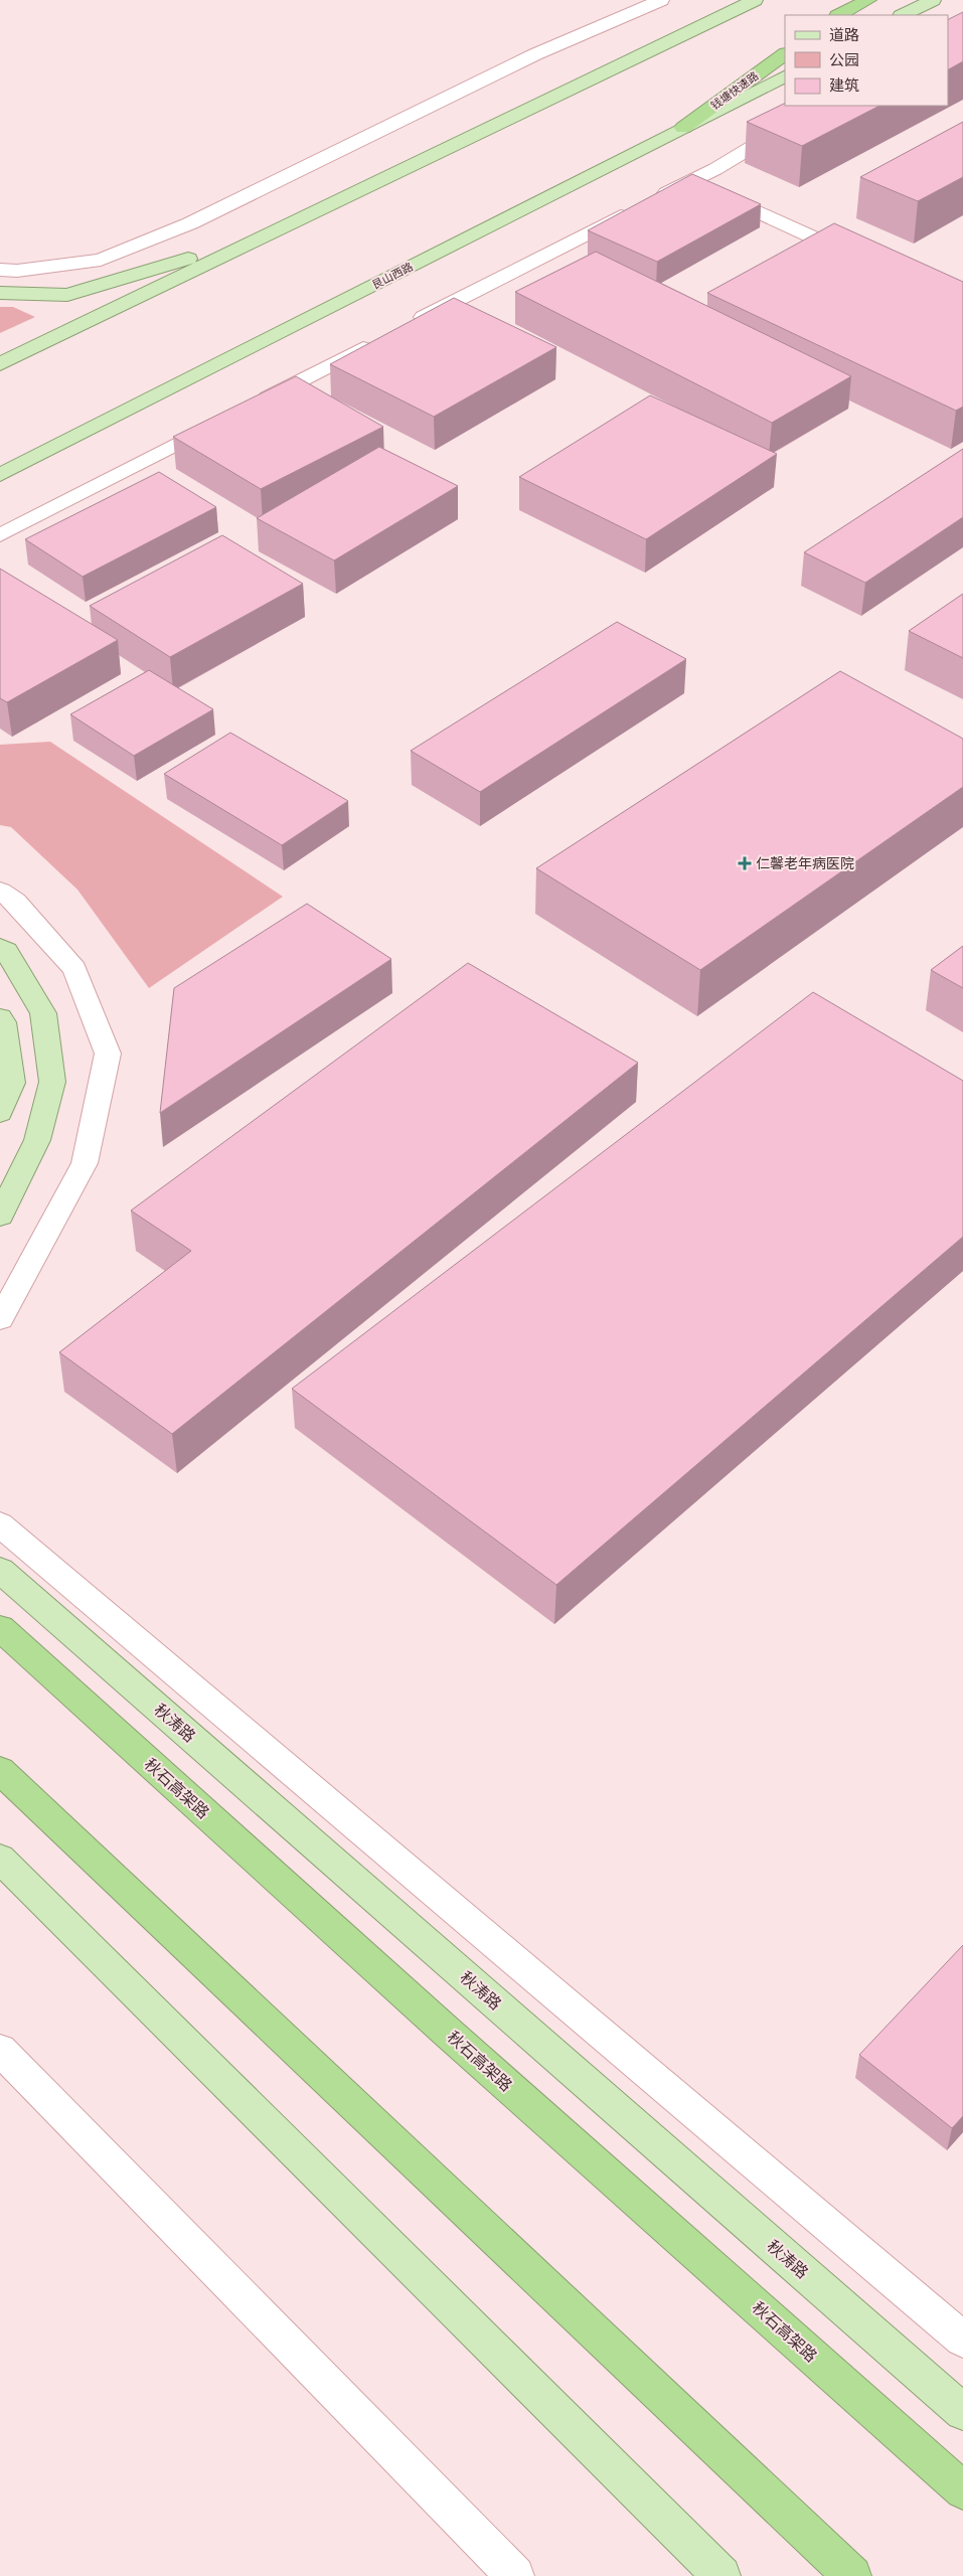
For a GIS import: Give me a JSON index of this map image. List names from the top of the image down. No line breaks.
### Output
{"streets":{"highway":["钱塘快速路","秋石高架路"],"main road":["艮山西路","秋涛路"]},"crossings":[["钱塘快速路","艮山西路"]],"places":{"health":["仁馨老年病医院"]},"legend":["道路","公园","建筑"]}
